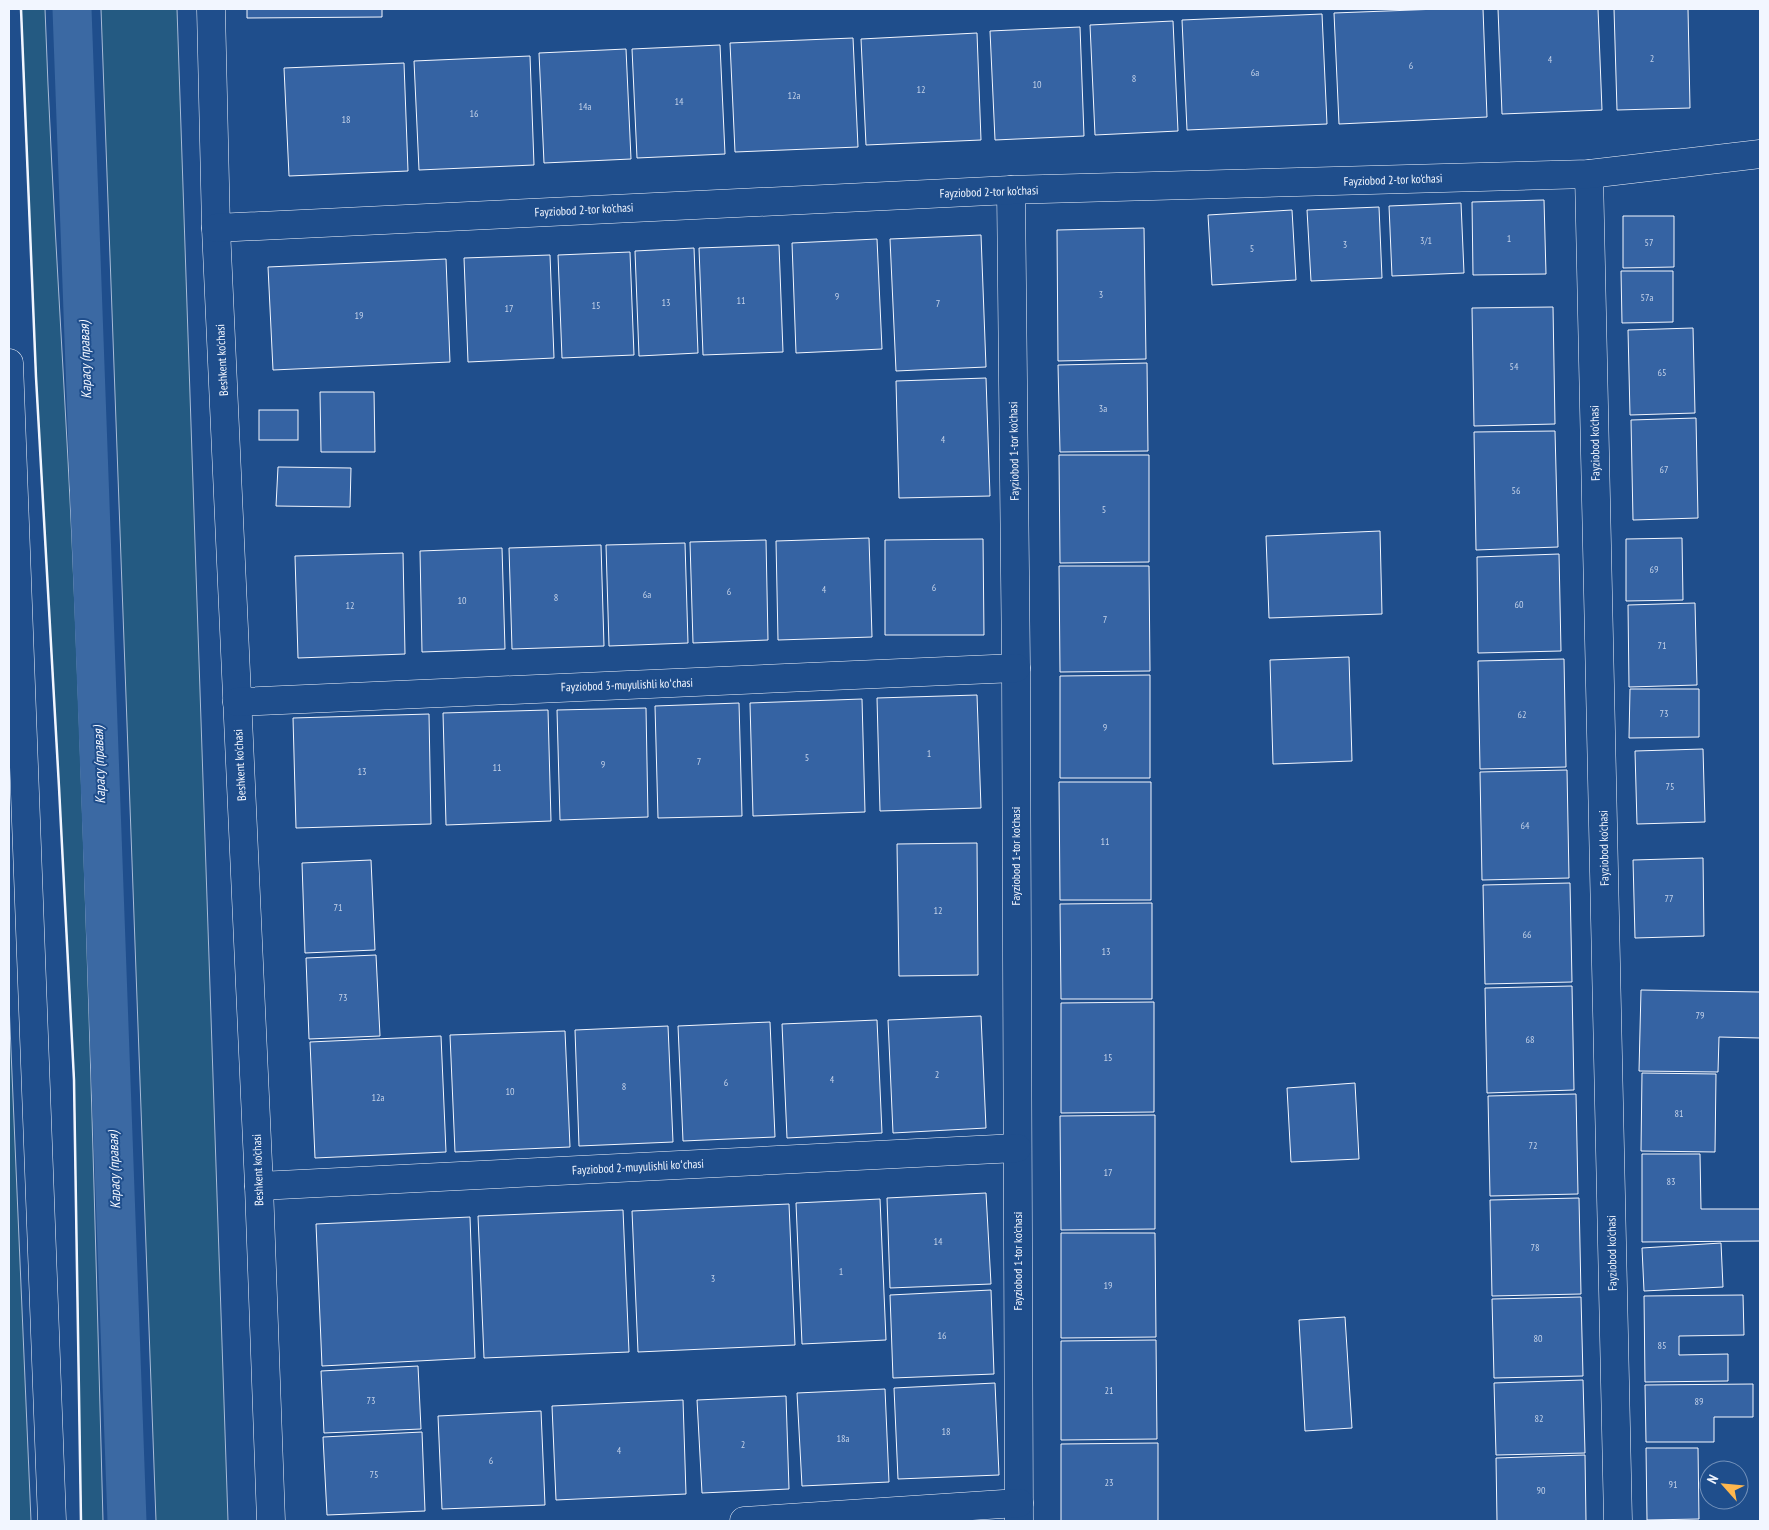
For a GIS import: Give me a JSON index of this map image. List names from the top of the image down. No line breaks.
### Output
{"streets":{"street":["Fayziobod 2-tor ko'chasi","Beshkent ko'chasi","Fayziobod ko'chasi","Fayziobod 1-tor ko'chasi","Fayziobod 3-muyulishli koʻchasi","Fayziobod 2-muyulishli koʻchasi"]},"crossings":[["Fayziobod 2-tor ko'chasi","Beshkent ko'chasi"],["Fayziobod 2-tor ko'chasi","Fayziobod ko'chasi"],["Fayziobod 2-tor ko'chasi","Fayziobod 1-tor ko'chasi"],["Beshkent ko'chasi","Fayziobod 3-muyulishli koʻchasi"],["Beshkent ko'chasi","Fayziobod 2-muyulishli koʻchasi"],["Fayziobod 1-tor ko'chasi","Fayziobod 3-muyulishli koʻchasi"],["Fayziobod 1-tor ko'chasi","Fayziobod 2-muyulishli koʻchasi"]],"water":["Карасу (правая)"],"house_numbers":["2","4","6","6a","8","10","12","12a","14","14a","16","18","1","3/1","57","3","5","3","9","57a","11","13","7","15","17","19","54","65","3a","4","67","56","5","69","6","4","6","6a","8","10","60","12","7","71","73","62","9","1","5","7","9","11","13","75","64","11","77","71","12","66","13","73","79","68","15","2","4","6","8","10","12a","81","72","17","83","14","78","1","3","19","16","80","85","21","73","89","82","18","18a","2","4","6","75","23","91","90"],"north":"top left"}
